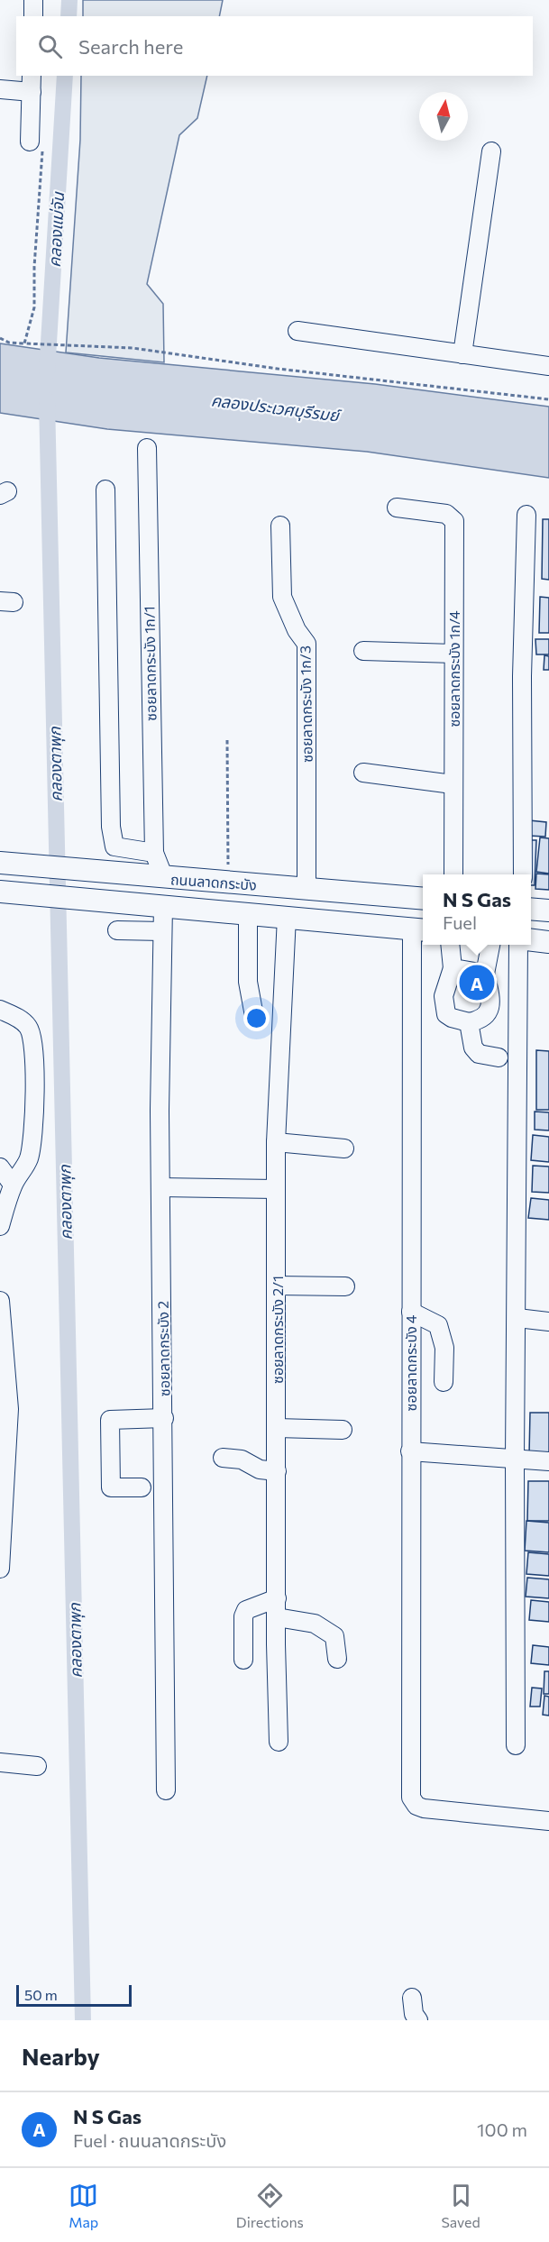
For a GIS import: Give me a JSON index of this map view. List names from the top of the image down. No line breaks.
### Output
{"streets":{"main road":["ถนนลาดกระบัง"],"street":["ซอยลาดกระบัง 1ก/1","ซอยลาดกระบัง 1ก/4","ซอยลาดกระบัง 1ก/3","ซอยลาดกระบัง 2/1","ซอยลาดกระบัง 2","ซอยลาดกระบัง 4"]},"crossings":[["ซอยลาดกระบัง 1ก/1","ถนนลาดกระบัง"],["ซอยลาดกระบัง 1ก/3","ถนนลาดกระบัง"],["ถนนลาดกระบัง","ซอยลาดกระบัง 2/1"],["ถนนลาดกระบัง","ซอยลาดกระบัง 2"],["ถนนลาดกระบัง","ซอยลาดกระบัง 4"]],"water":["คลองแม่จัน","คลองประเวศบุรีรมย์","คลองตาพุก"],"scale_bar":"50 m","north":"top","page":{"search":"Search here","popup":["N S Gas","Fuel"],"pins":"A","scale":"50 m","heading":"Nearby","list":[{"mark":"A","name":"N S Gas","note":"Fuel · ถนนลาดกระบัง","value":"100 m"}],"nav":["Map","Directions","Saved"]}}
